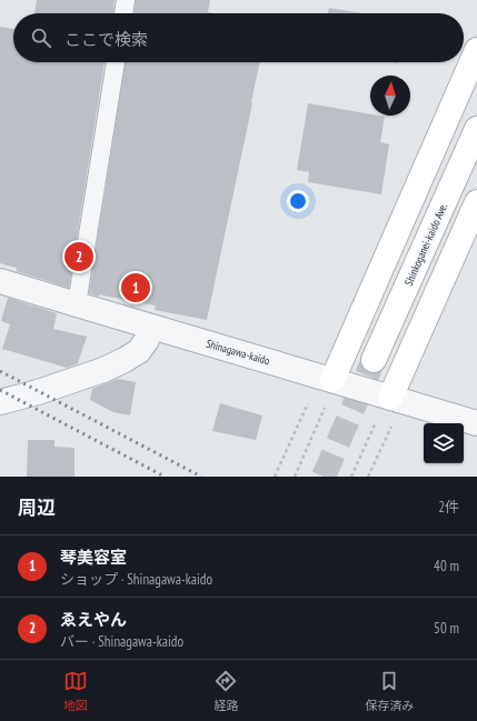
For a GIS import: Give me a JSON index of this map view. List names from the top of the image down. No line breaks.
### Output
{"streets":{"main road":["Shinkoganei-kaido Ave."],"street":["Shinagawa-kaido"]},"north":"top","page":{"search":"ここで検索","pins":["2","1"],"heading":["周辺","2件"],"list":[{"mark":"1","name":"琴美容室","note":"ショップ · Shinagawa-kaido","value":"40 m"},{"mark":"2","name":"ゑえやん","note":"バー · Shinagawa-kaido","value":"50 m"}],"nav":["地図","経路","保存済み"]}}
